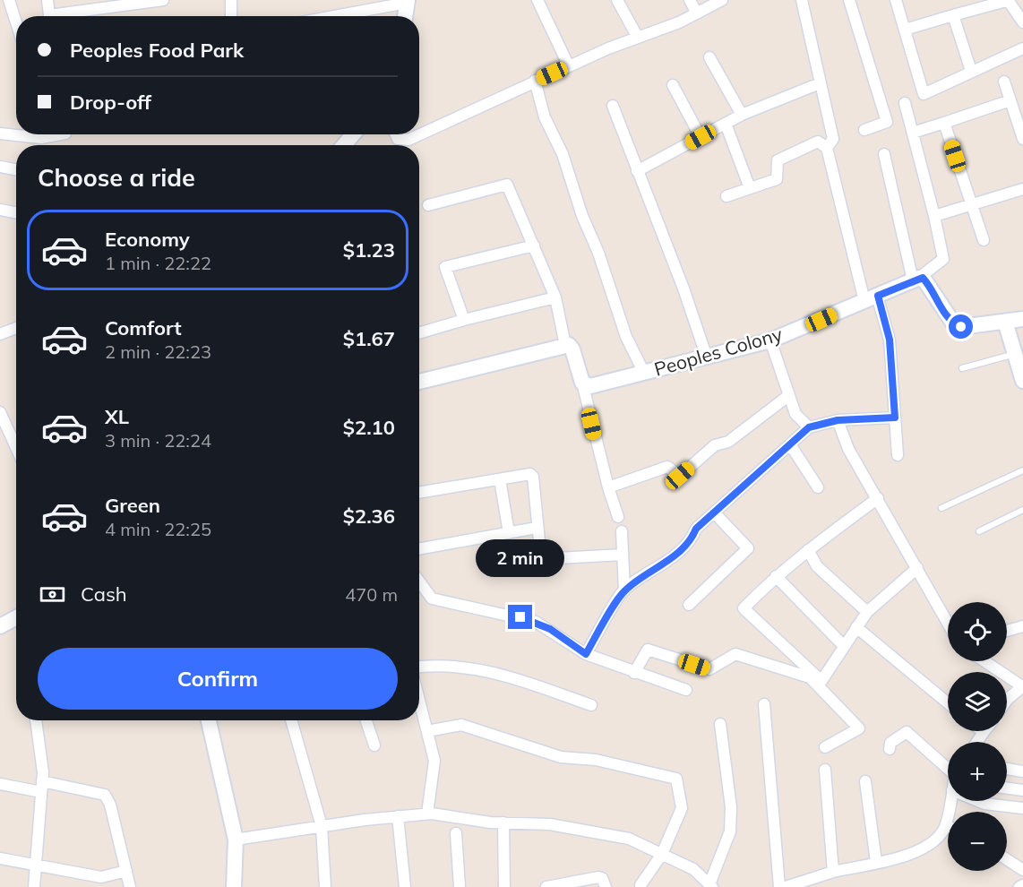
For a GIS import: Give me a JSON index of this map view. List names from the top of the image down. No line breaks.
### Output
{"streets":{"street":["Peoples Colony"]},"page":{"banner":["Peoples Food Park","Drop-off"],"heading":"Choose a ride","list":[{"name":"Economy","note":"1 min · 22:22","value":"$1.23"},{"name":"Comfort","note":"2 min · 22:23","value":"$1.67"},{"name":"XL","note":"3 min · 22:24","value":"$2.10"},{"name":"Green","note":"4 min · 22:25","value":"$2.36"}],"bubble":"2 min","pay":["Cash","470 m"],"map_buttons":["+","−"],"buttons":"Confirm"}}
